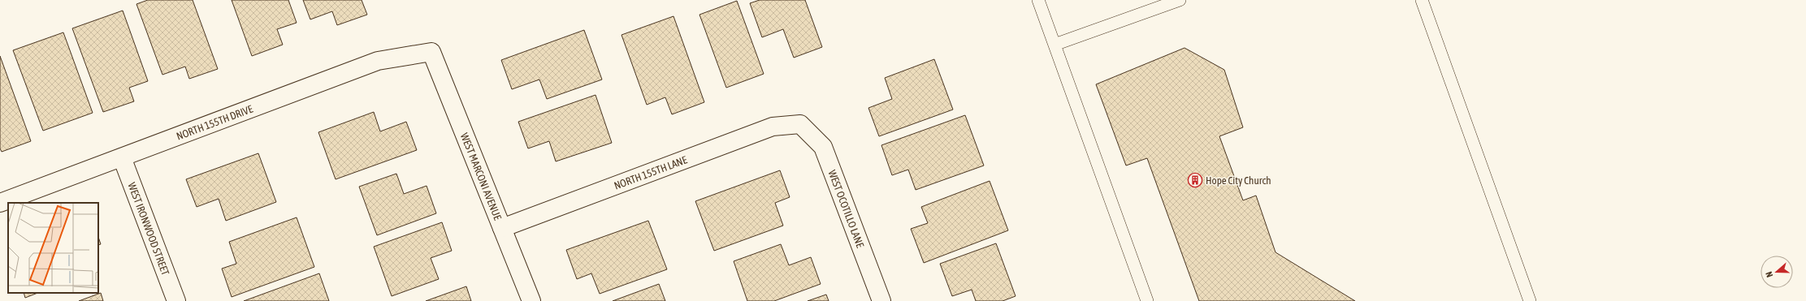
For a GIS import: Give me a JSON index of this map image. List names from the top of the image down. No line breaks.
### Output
{"streets":{"street":["NORTH 155TH DRIVE","NORTH 155TH LANE","WEST MARCONI AVENUE","WEST OCOTILLO LANE","WEST IRONWOOD STREET"]},"crossings":[["NORTH 155TH DRIVE","WEST MARCONI AVENUE"],["NORTH 155TH DRIVE","WEST IRONWOOD STREET"],["NORTH 155TH LANE","WEST MARCONI AVENUE"],["NORTH 155TH LANE","WEST OCOTILLO LANE"]],"places":{"building":["Hope City Church"]},"north":"left"}
